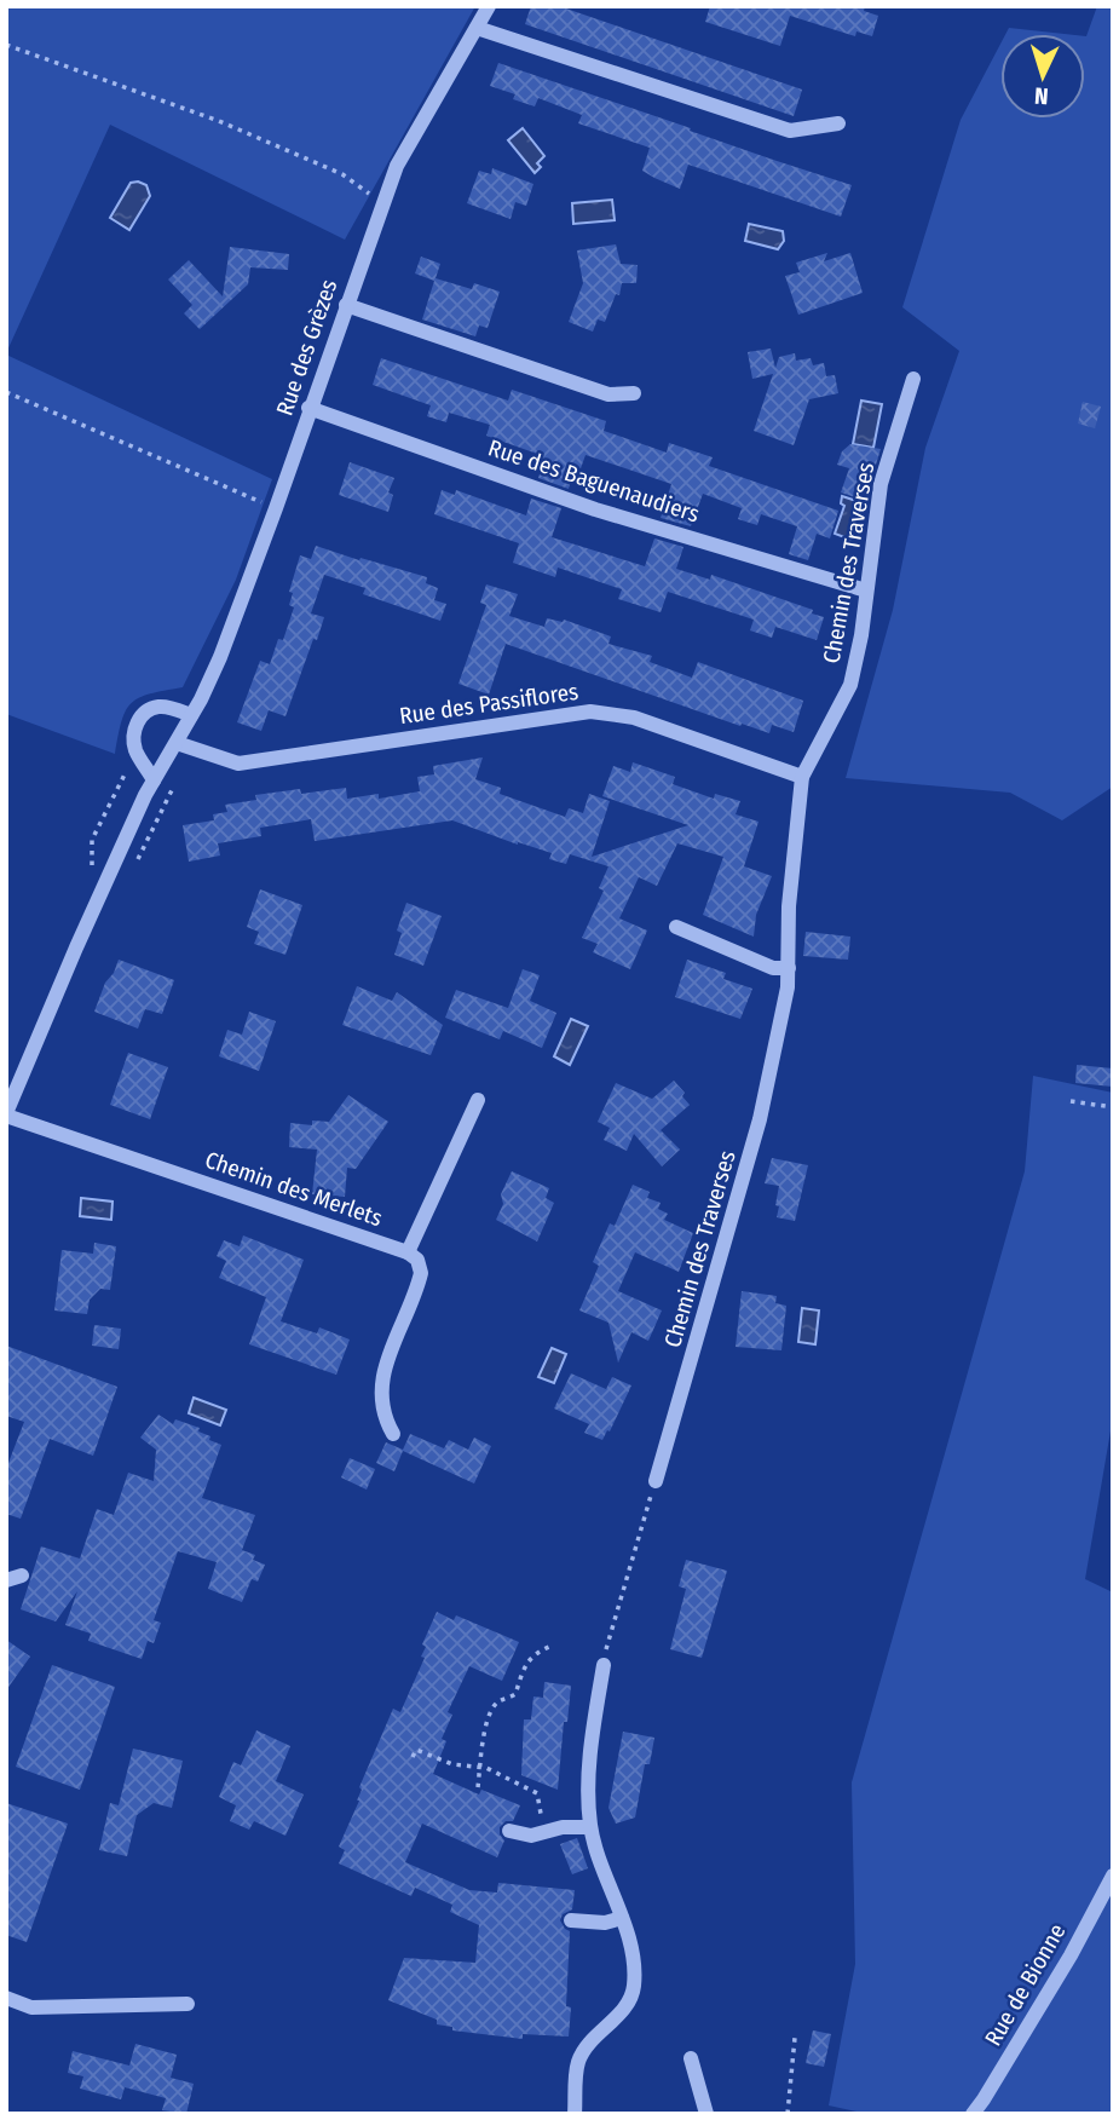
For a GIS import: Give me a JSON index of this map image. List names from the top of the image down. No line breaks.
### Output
{"streets":{"street":["Rue des Grèzes","Rue des Baguenaudiers","Chemin des Traverses","Rue des Passiflores","Chemin des Merlets","Rue de Bionne"]},"crossings":[["Rue des Grèzes","Rue des Baguenaudiers"],["Rue des Grèzes","Rue des Passiflores"],["Rue des Grèzes","Chemin des Merlets"],["Rue des Baguenaudiers","Chemin des Traverses"],["Chemin des Traverses","Rue des Passiflores"]],"north":"bottom"}
